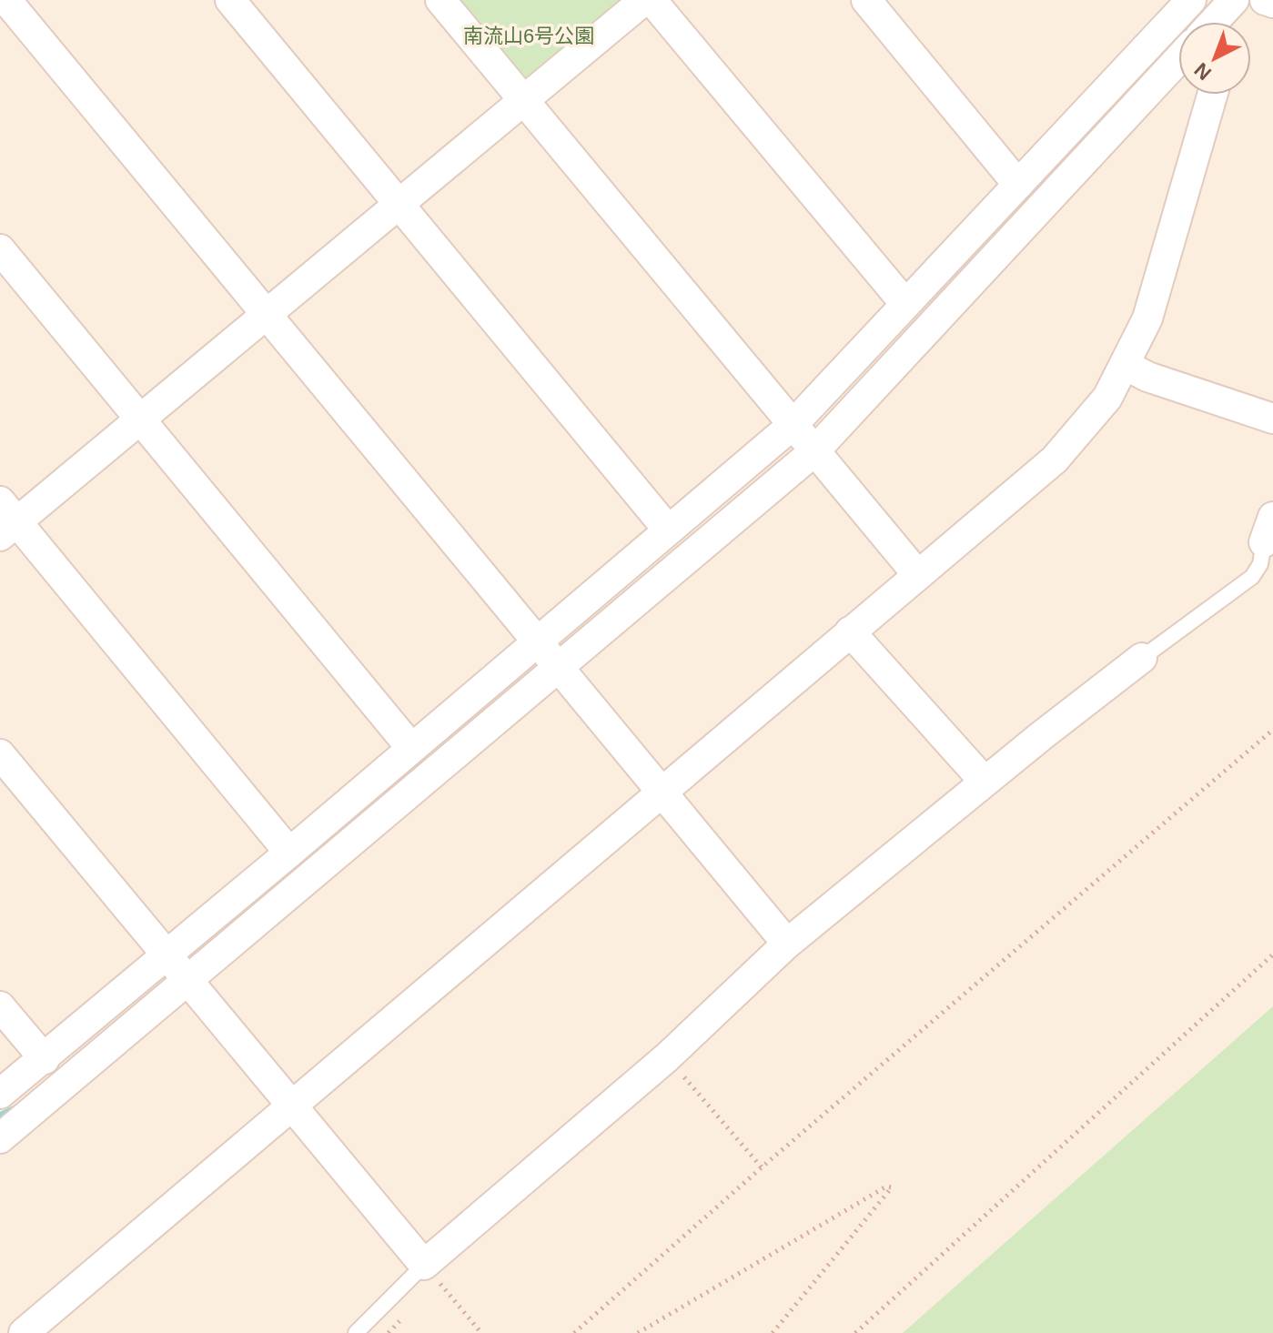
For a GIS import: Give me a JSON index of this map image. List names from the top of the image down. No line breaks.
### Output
{"parks":["南流山6号公園"],"north":"bottom left"}
